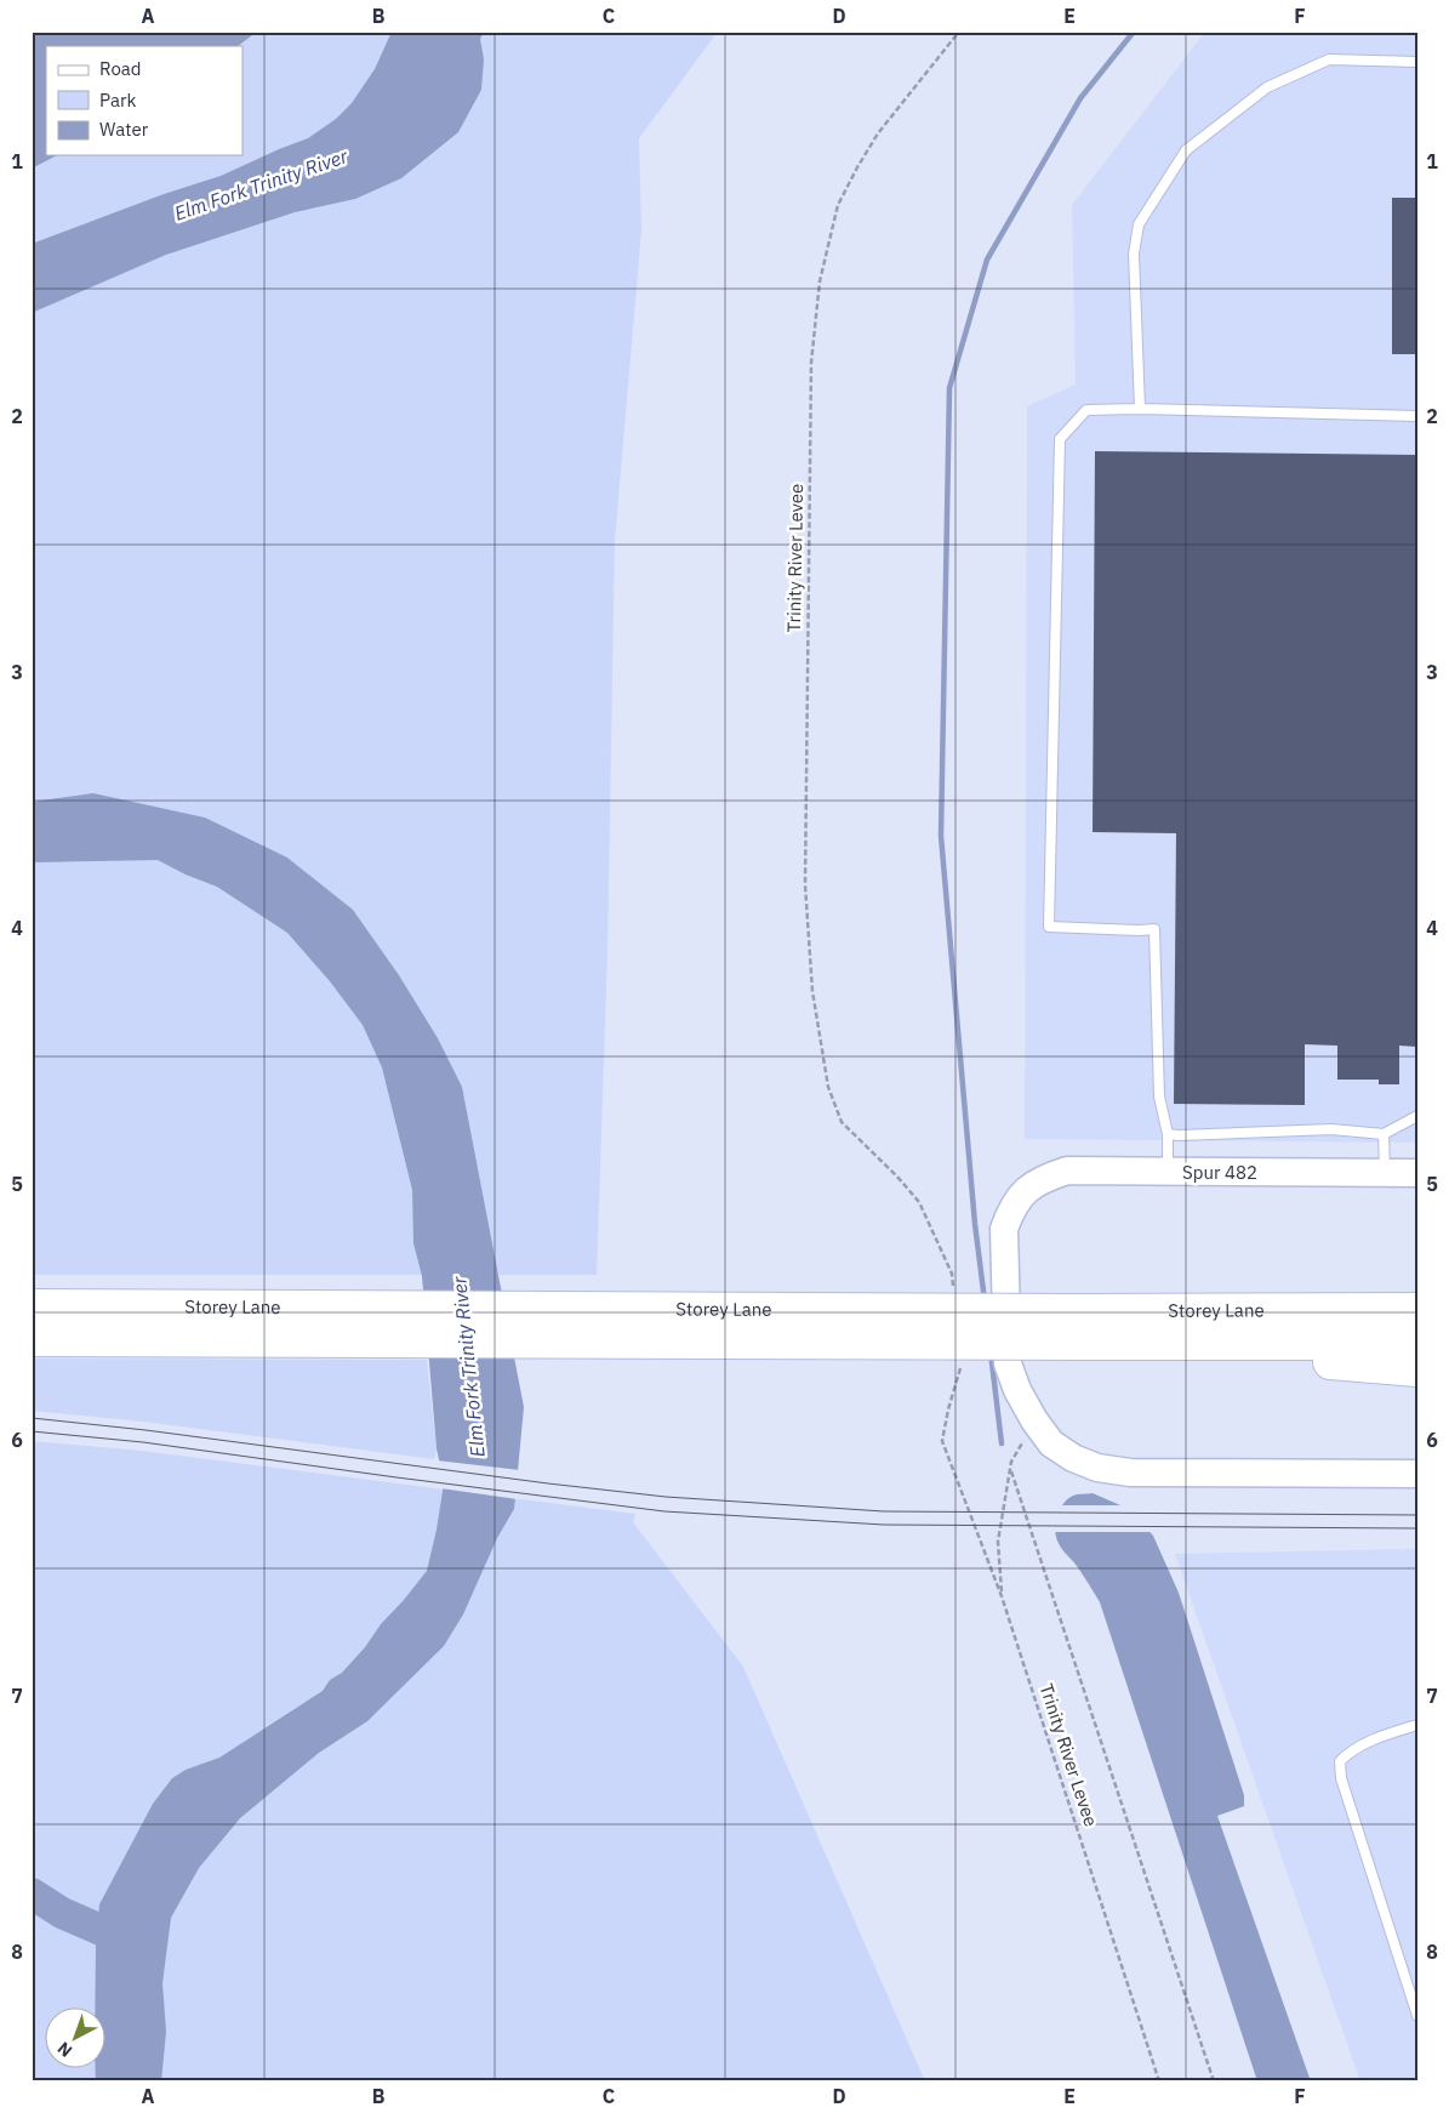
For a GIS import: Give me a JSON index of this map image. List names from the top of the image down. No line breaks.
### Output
{"streets":{"highway":["Storey Lane"],"main road":["Spur 482"],"path":["Trinity River Levee"]},"water":["Elm Fork Trinity River"],"legend":["Road","Park","Water"],"north":"bottom left","grid":{"columns":["A","B","C","D","E","F"],"rows":["1","2","3","4","5","6","7","8"]}}
